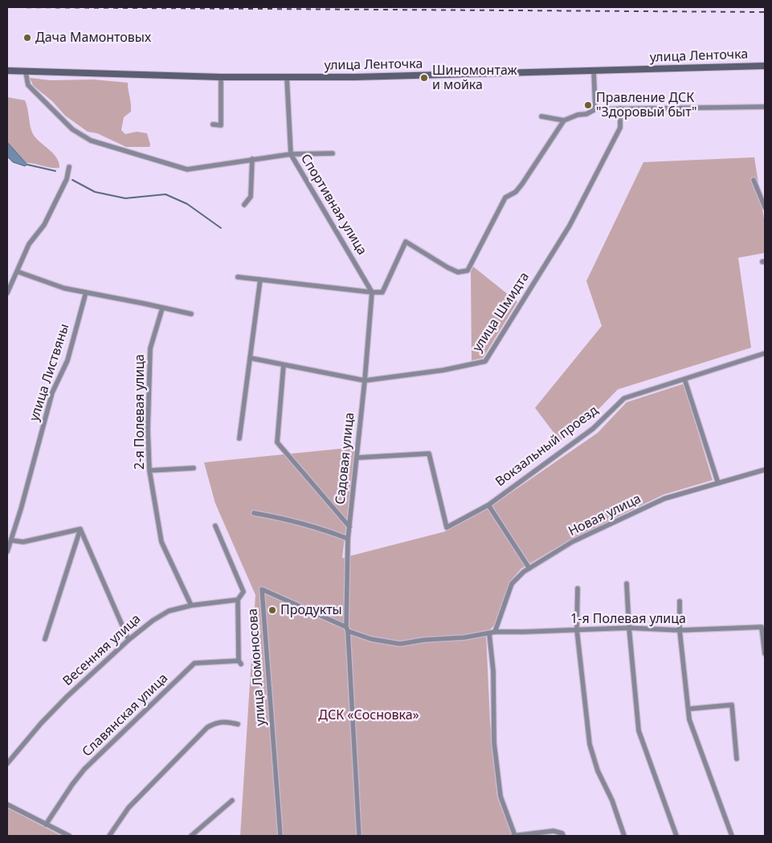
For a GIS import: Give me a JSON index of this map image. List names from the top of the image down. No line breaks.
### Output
{"streets":{"main road":["улица Ленточка"],"street":["Спортивная улица","улица Шмидта","улица Листвяны","2-я Полевая улица","Вокзальный проезд","Садовая улица","Новая улица","1-я Полевая улица","Весенняя улица","улица Ломоносова","Славянская улица"]},"crossings":[["улица Ленточка","Спортивная улица"],["Спортивная улица","Садовая улица"],["улица Шмидта","Садовая улица"],["2-я Полевая улица","Весенняя улица"],["Вокзальный проезд","Садовая улица"],["Садовая улица","1-я Полевая улица"],["Садовая улица","улица Ломоносова"],["Новая улица","1-я Полевая улица"],["1-я Полевая улица","улица Ломоносова"],["Весенняя улица","Славянская улица"]],"parks":["ДСК «Сосновка»"],"places":["Дача Мамонтовых","Шиномонтаж и мойка","Правление ДСК \"Здоровый быт\"","Продукты"]}
